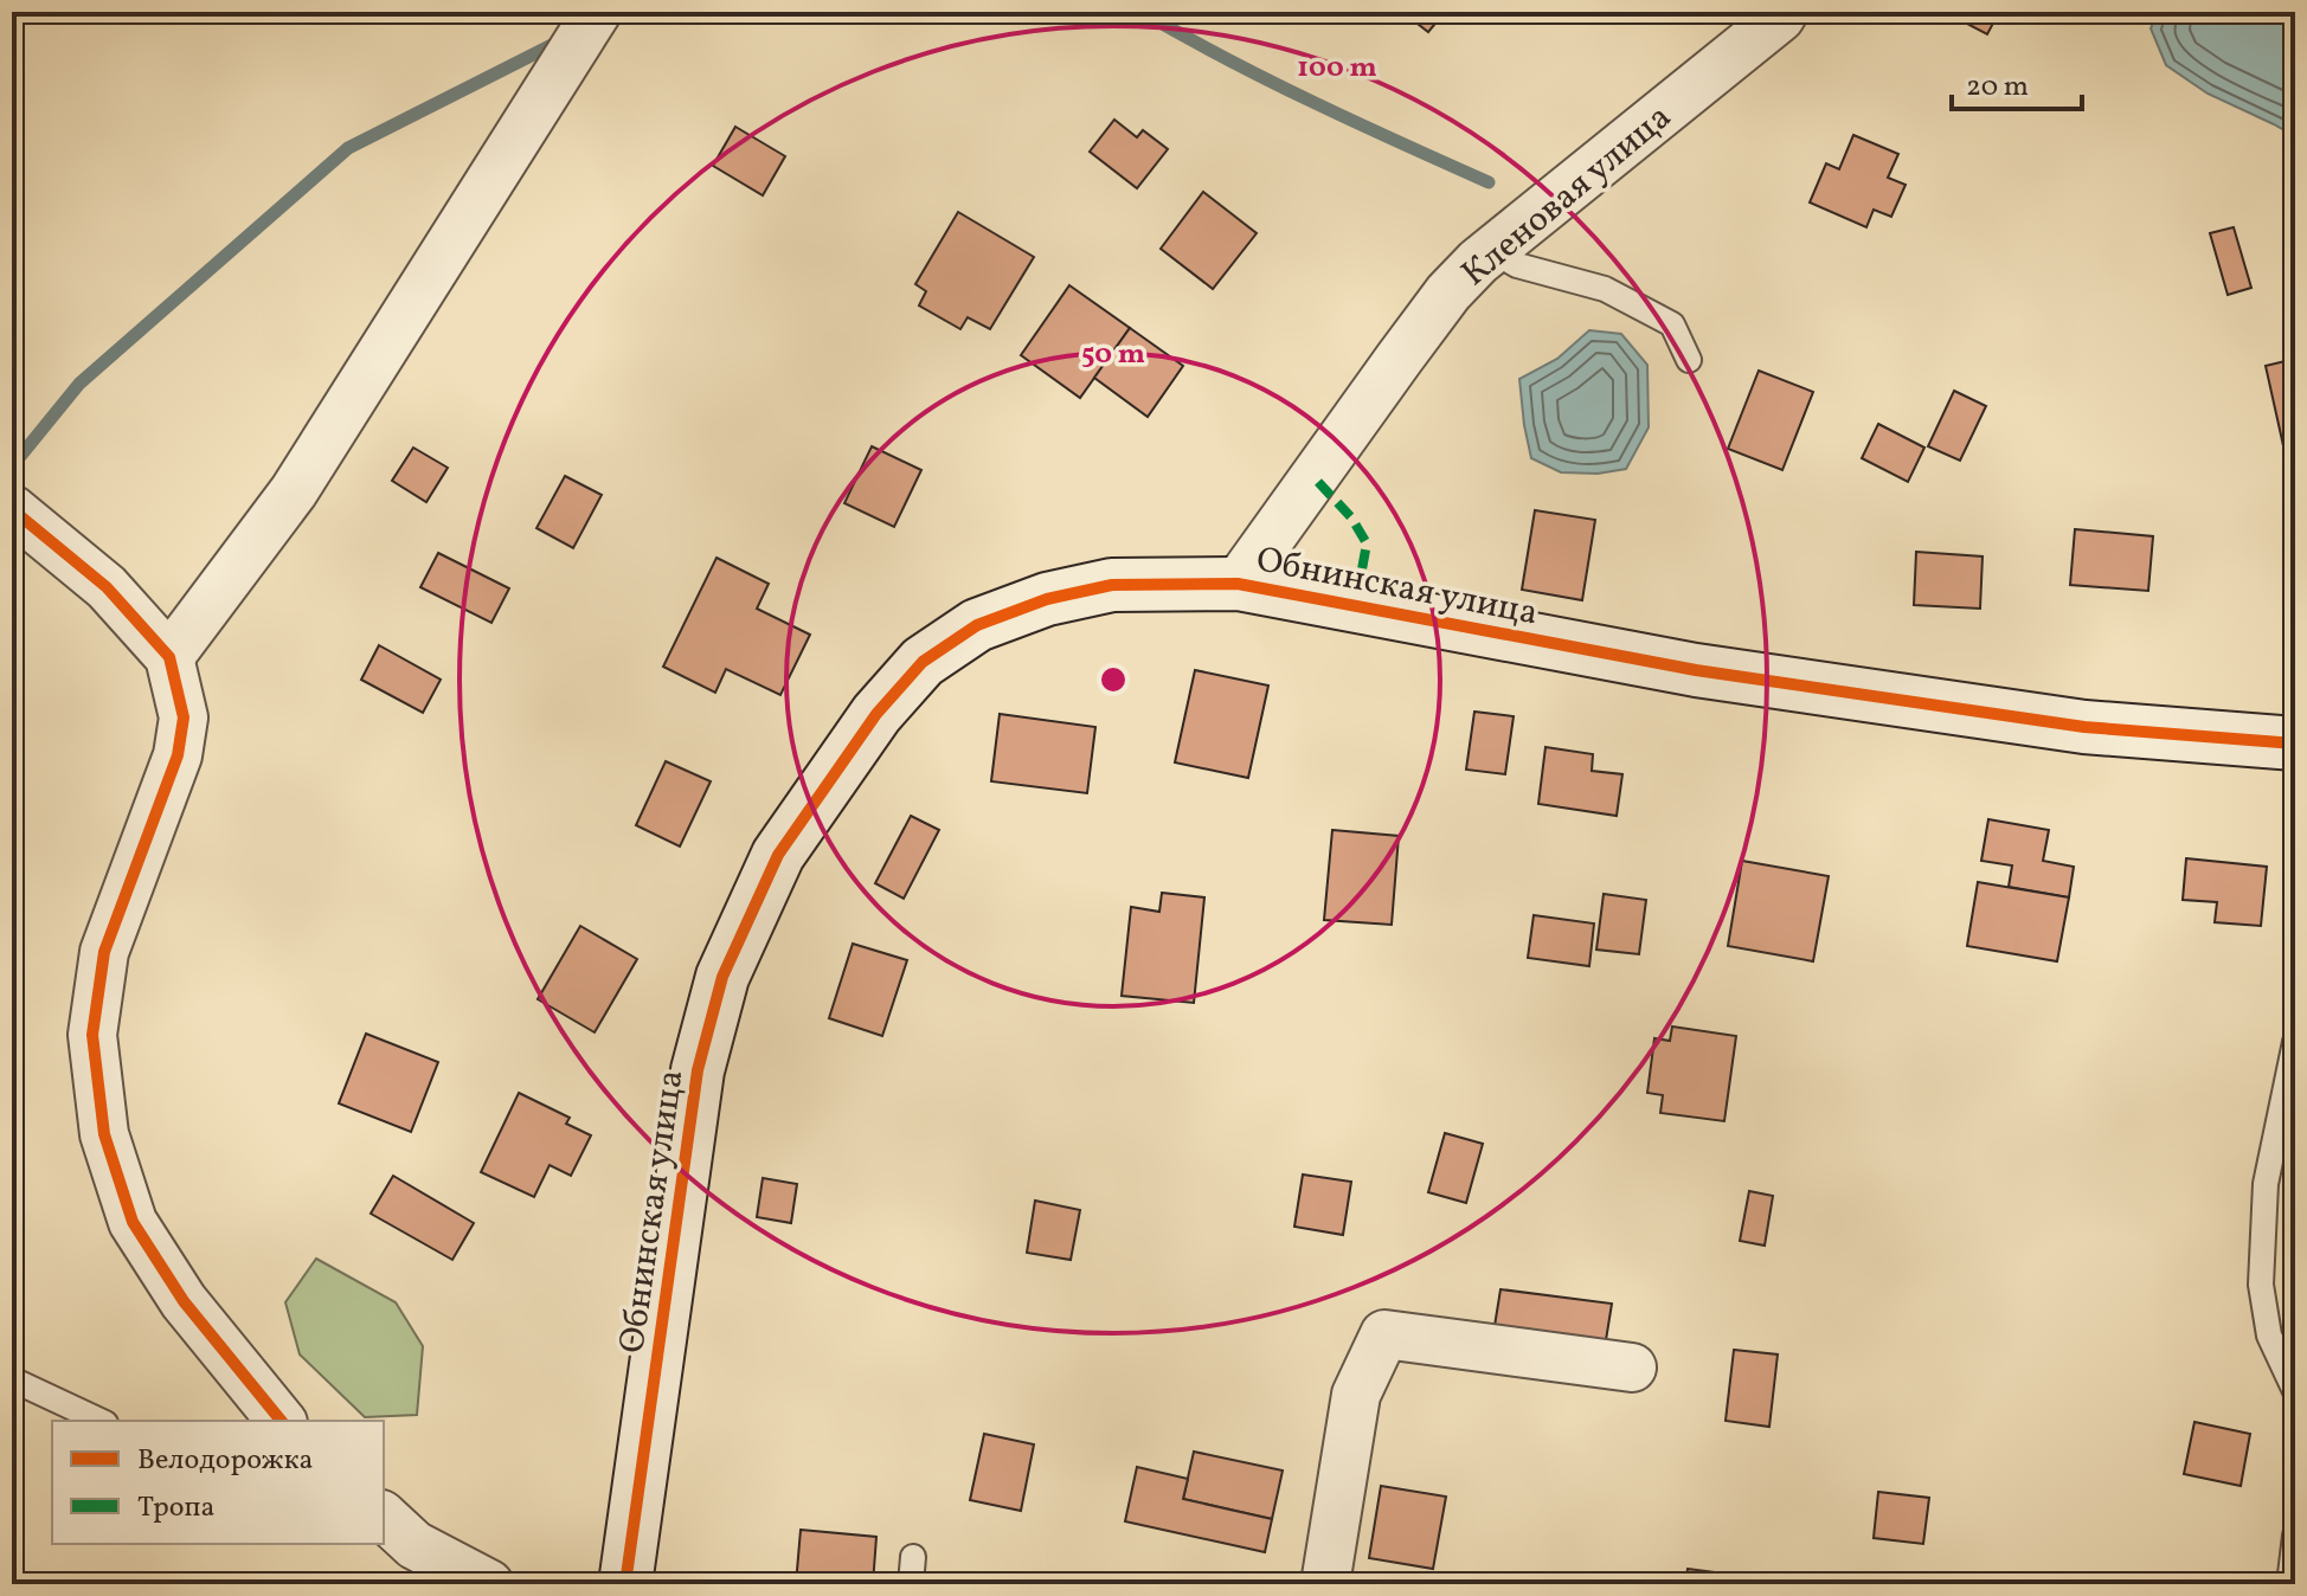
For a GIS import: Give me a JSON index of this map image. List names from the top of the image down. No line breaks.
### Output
{"streets":{"street":["Кленовая улица","Обнинская улица"]},"crossings":[["Кленовая улица","Обнинская улица"]],"legend":["Велодорожка","Тропа"],"scale_bar":"20 m","rings":["100 m","50 m"]}
